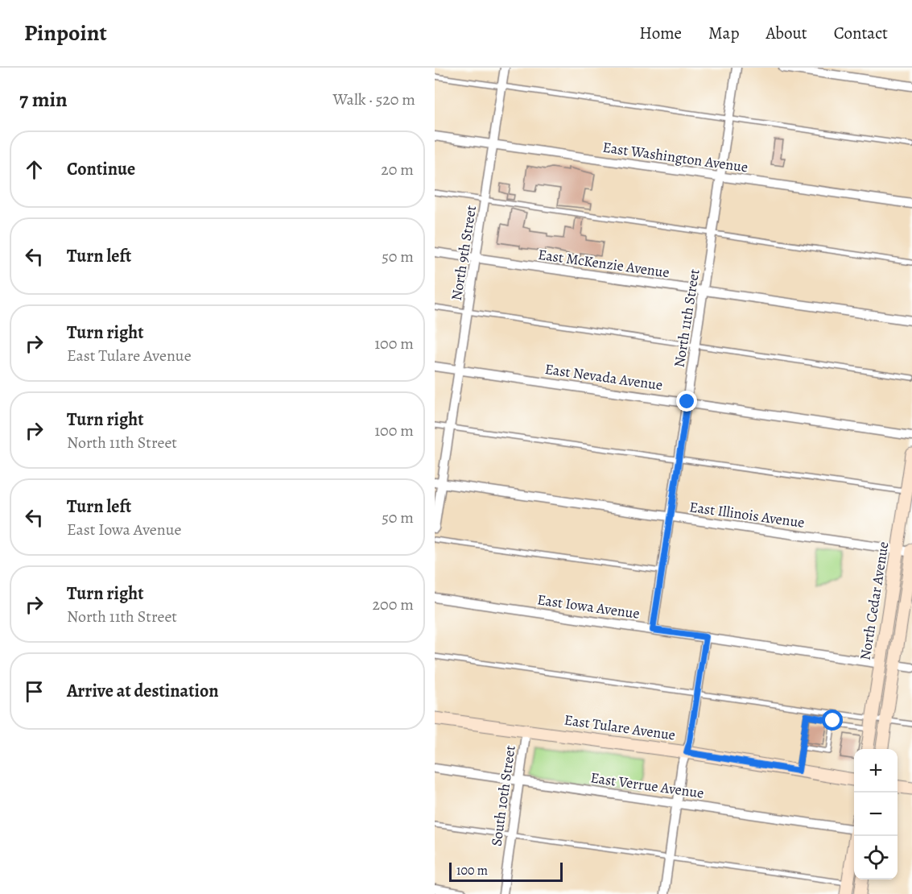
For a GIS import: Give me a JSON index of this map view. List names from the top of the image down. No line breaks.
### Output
{"streets":{"main road":["North Cedar Avenue","East Tulare Avenue"],"street":["East Washington Avenue","North 9th Street","East McKenzie Avenue","North 11th Street","East Nevada Avenue","East Illinois Avenue","East Iowa Avenue","East Verrue Avenue","South 10th Street"]},"crossings":[["East Washington Avenue","North 9th Street"],["East Washington Avenue","North 11th Street"],["North 9th Street","East McKenzie Avenue"],["North 9th Street","East Nevada Avenue"],["North 9th Street","East Illinois Avenue"],["East McKenzie Avenue","North 11th Street"],["North 11th Street","East Nevada Avenue"],["North 11th Street","East Illinois Avenue"],["North 11th Street","East Iowa Avenue"],["East Illinois Avenue","North Cedar Avenue"],["North Cedar Avenue","East Iowa Avenue"],["East Tulare Avenue","South 10th Street"],["East Verrue Avenue","South 10th Street"]],"scale_bar":"100 m","page":{"header":"Pinpoint","nav":["Home","Map","About","Contact"],"heading":["7 min","Walk · 520 m"],"list":[["Continue","20 m"],["Turn left","50 m"],["Turn right","East Tulare Avenue","100 m"],["Turn right","North 11th Street","100 m"],["Turn left","East Iowa Avenue","50 m"],["Turn right","North 11th Street","200 m"],"Arrive at destination"],"map_buttons":["+","−"],"scale":"100 m"}}
